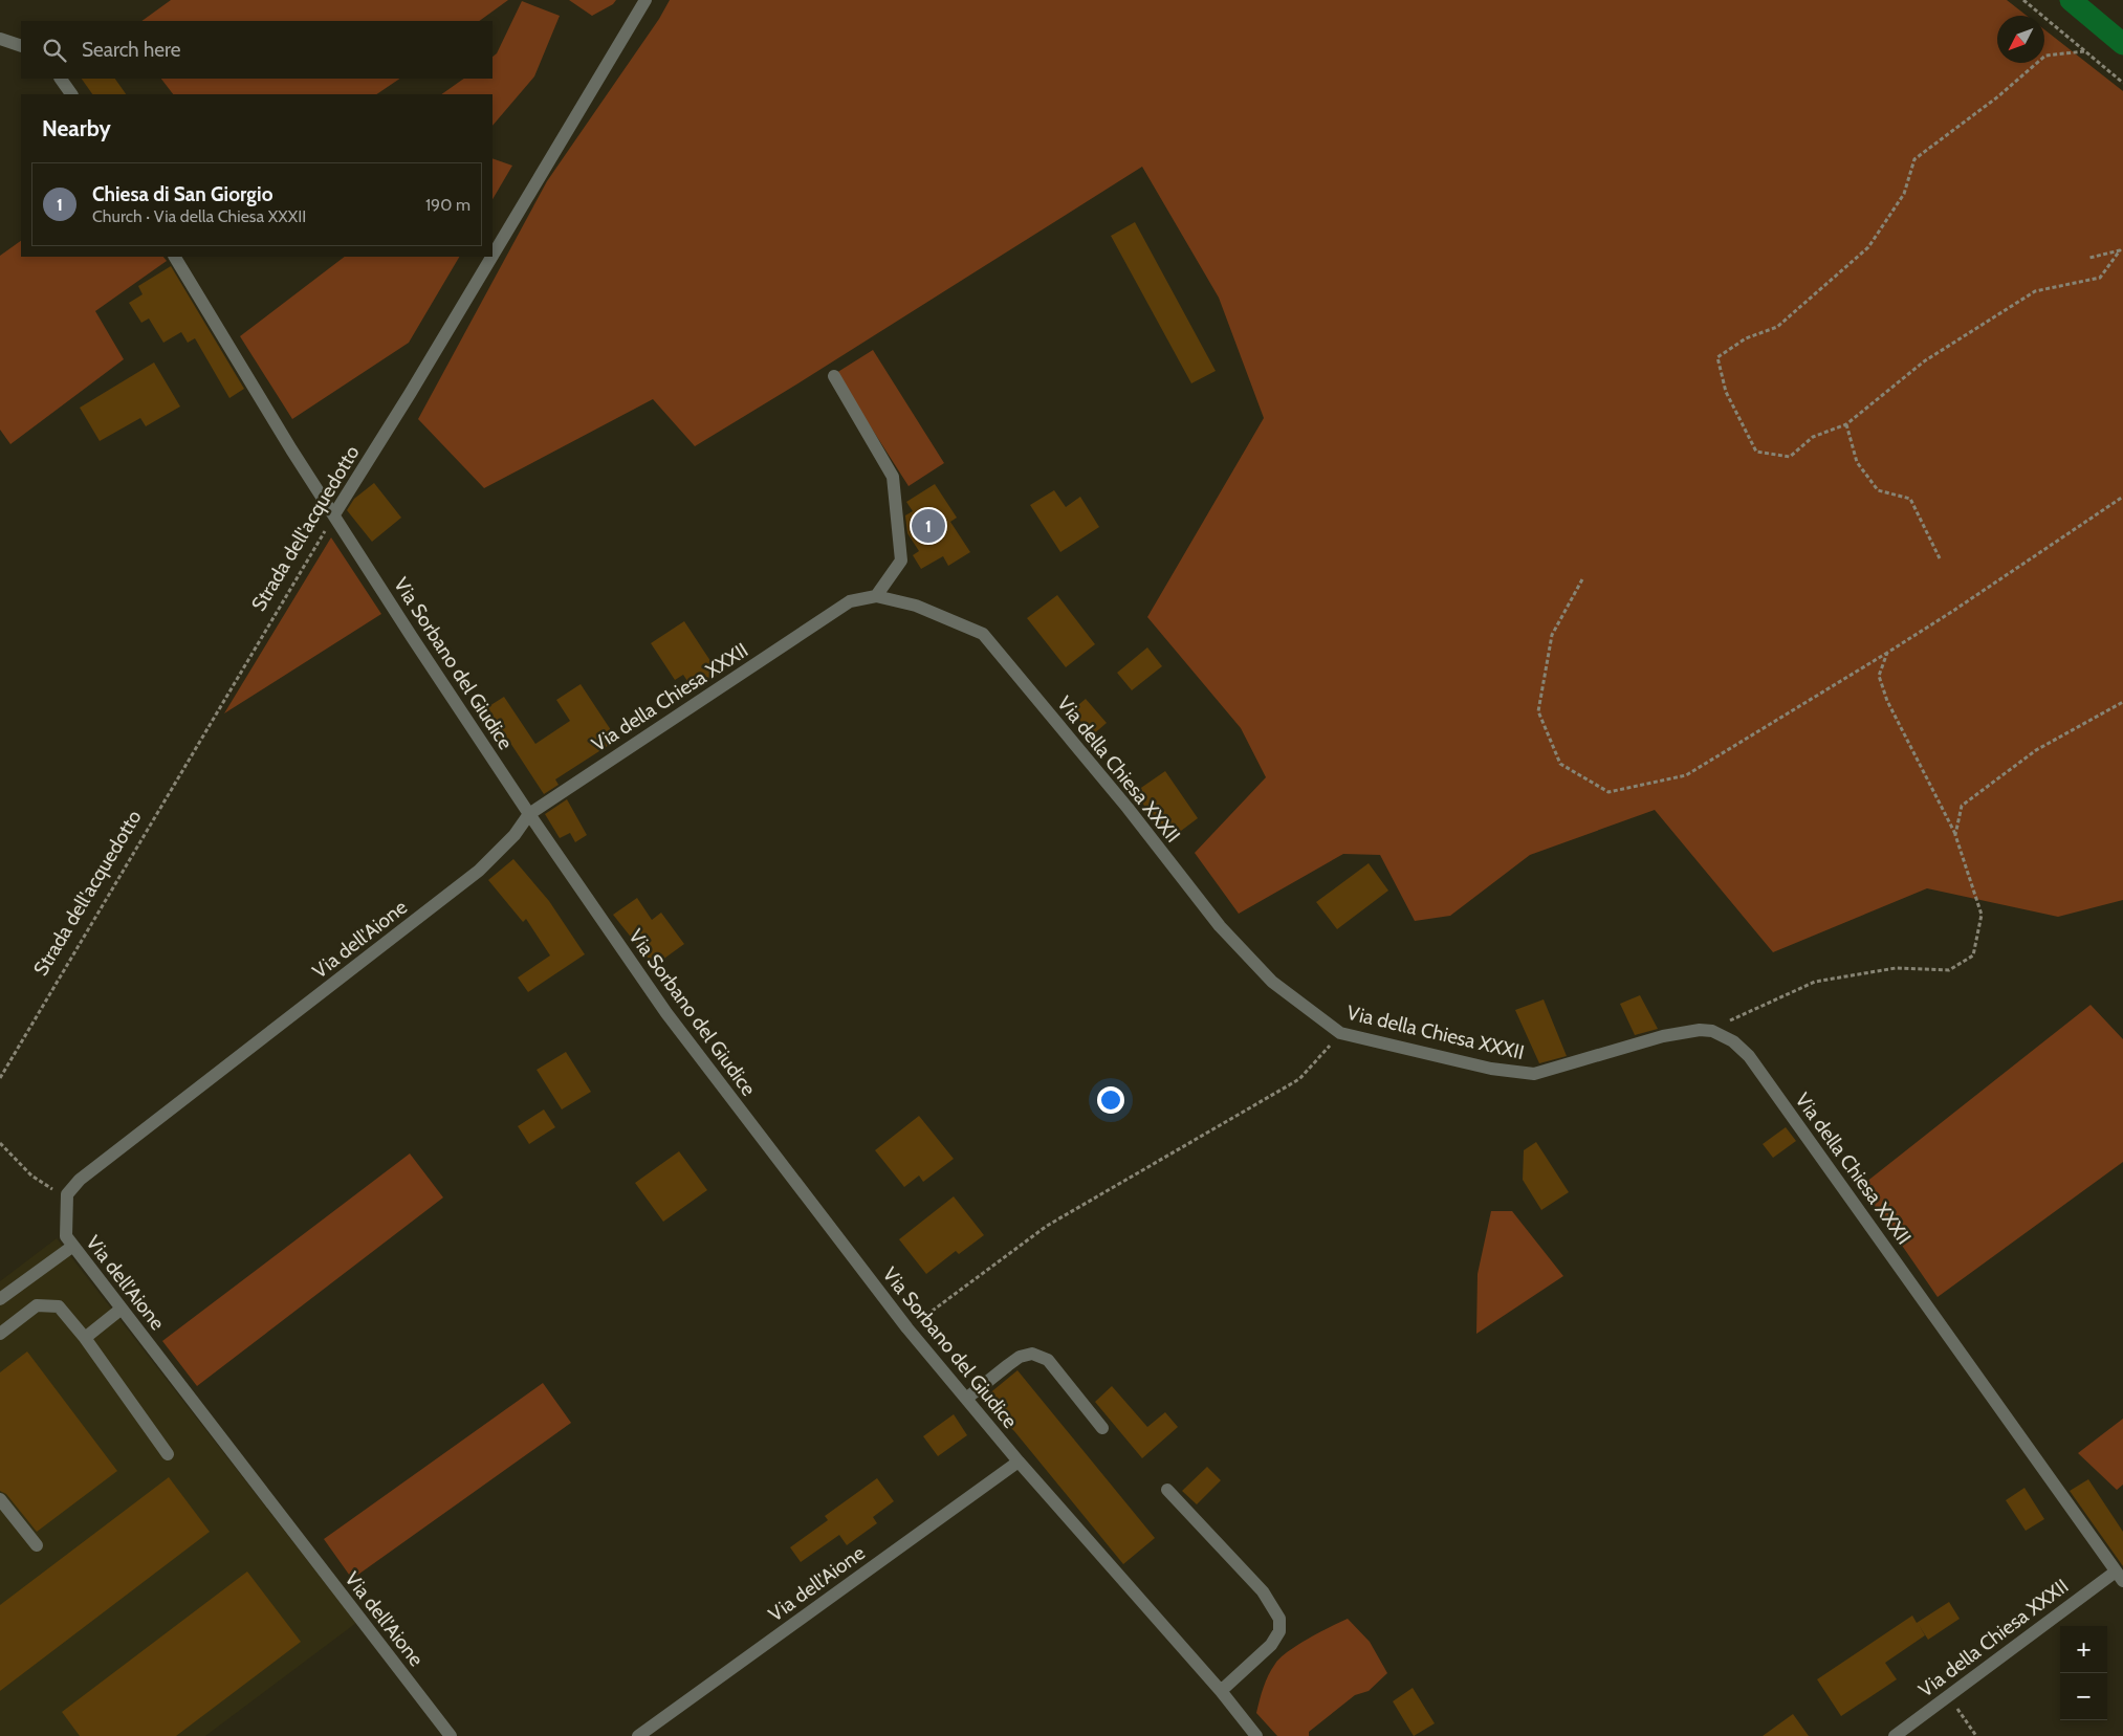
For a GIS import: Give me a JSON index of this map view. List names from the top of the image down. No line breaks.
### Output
{"streets":{"street":["Strada dell'acquedotto","Via Sorbano del Giudice","Via della Chiesa XXXII","Via dell'Aione"]},"crossings":[["Strada dell'acquedotto","Via Sorbano del Giudice"],["Via Sorbano del Giudice","Via della Chiesa XXXII"],["Via Sorbano del Giudice","Via dell'Aione"],["Via della Chiesa XXXII","Via dell'Aione"]],"north":"bottom left","page":{"search":"Search here","heading":"Nearby","list":[{"mark":"1","name":"Chiesa di San Giorgio","note":"Church · Via della Chiesa XXXII","value":"190 m"}],"pins":"1","map_buttons":["+","−"]}}
